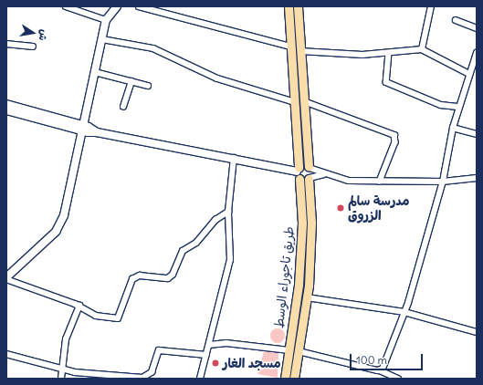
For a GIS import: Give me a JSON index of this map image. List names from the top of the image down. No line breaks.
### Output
{"streets":{"main road":["طريق تاجوراء الوسط"]},"places":["مدرسة سالم الزروق","مسجد الغار"],"scale_bar":"100 m","north":"right"}
